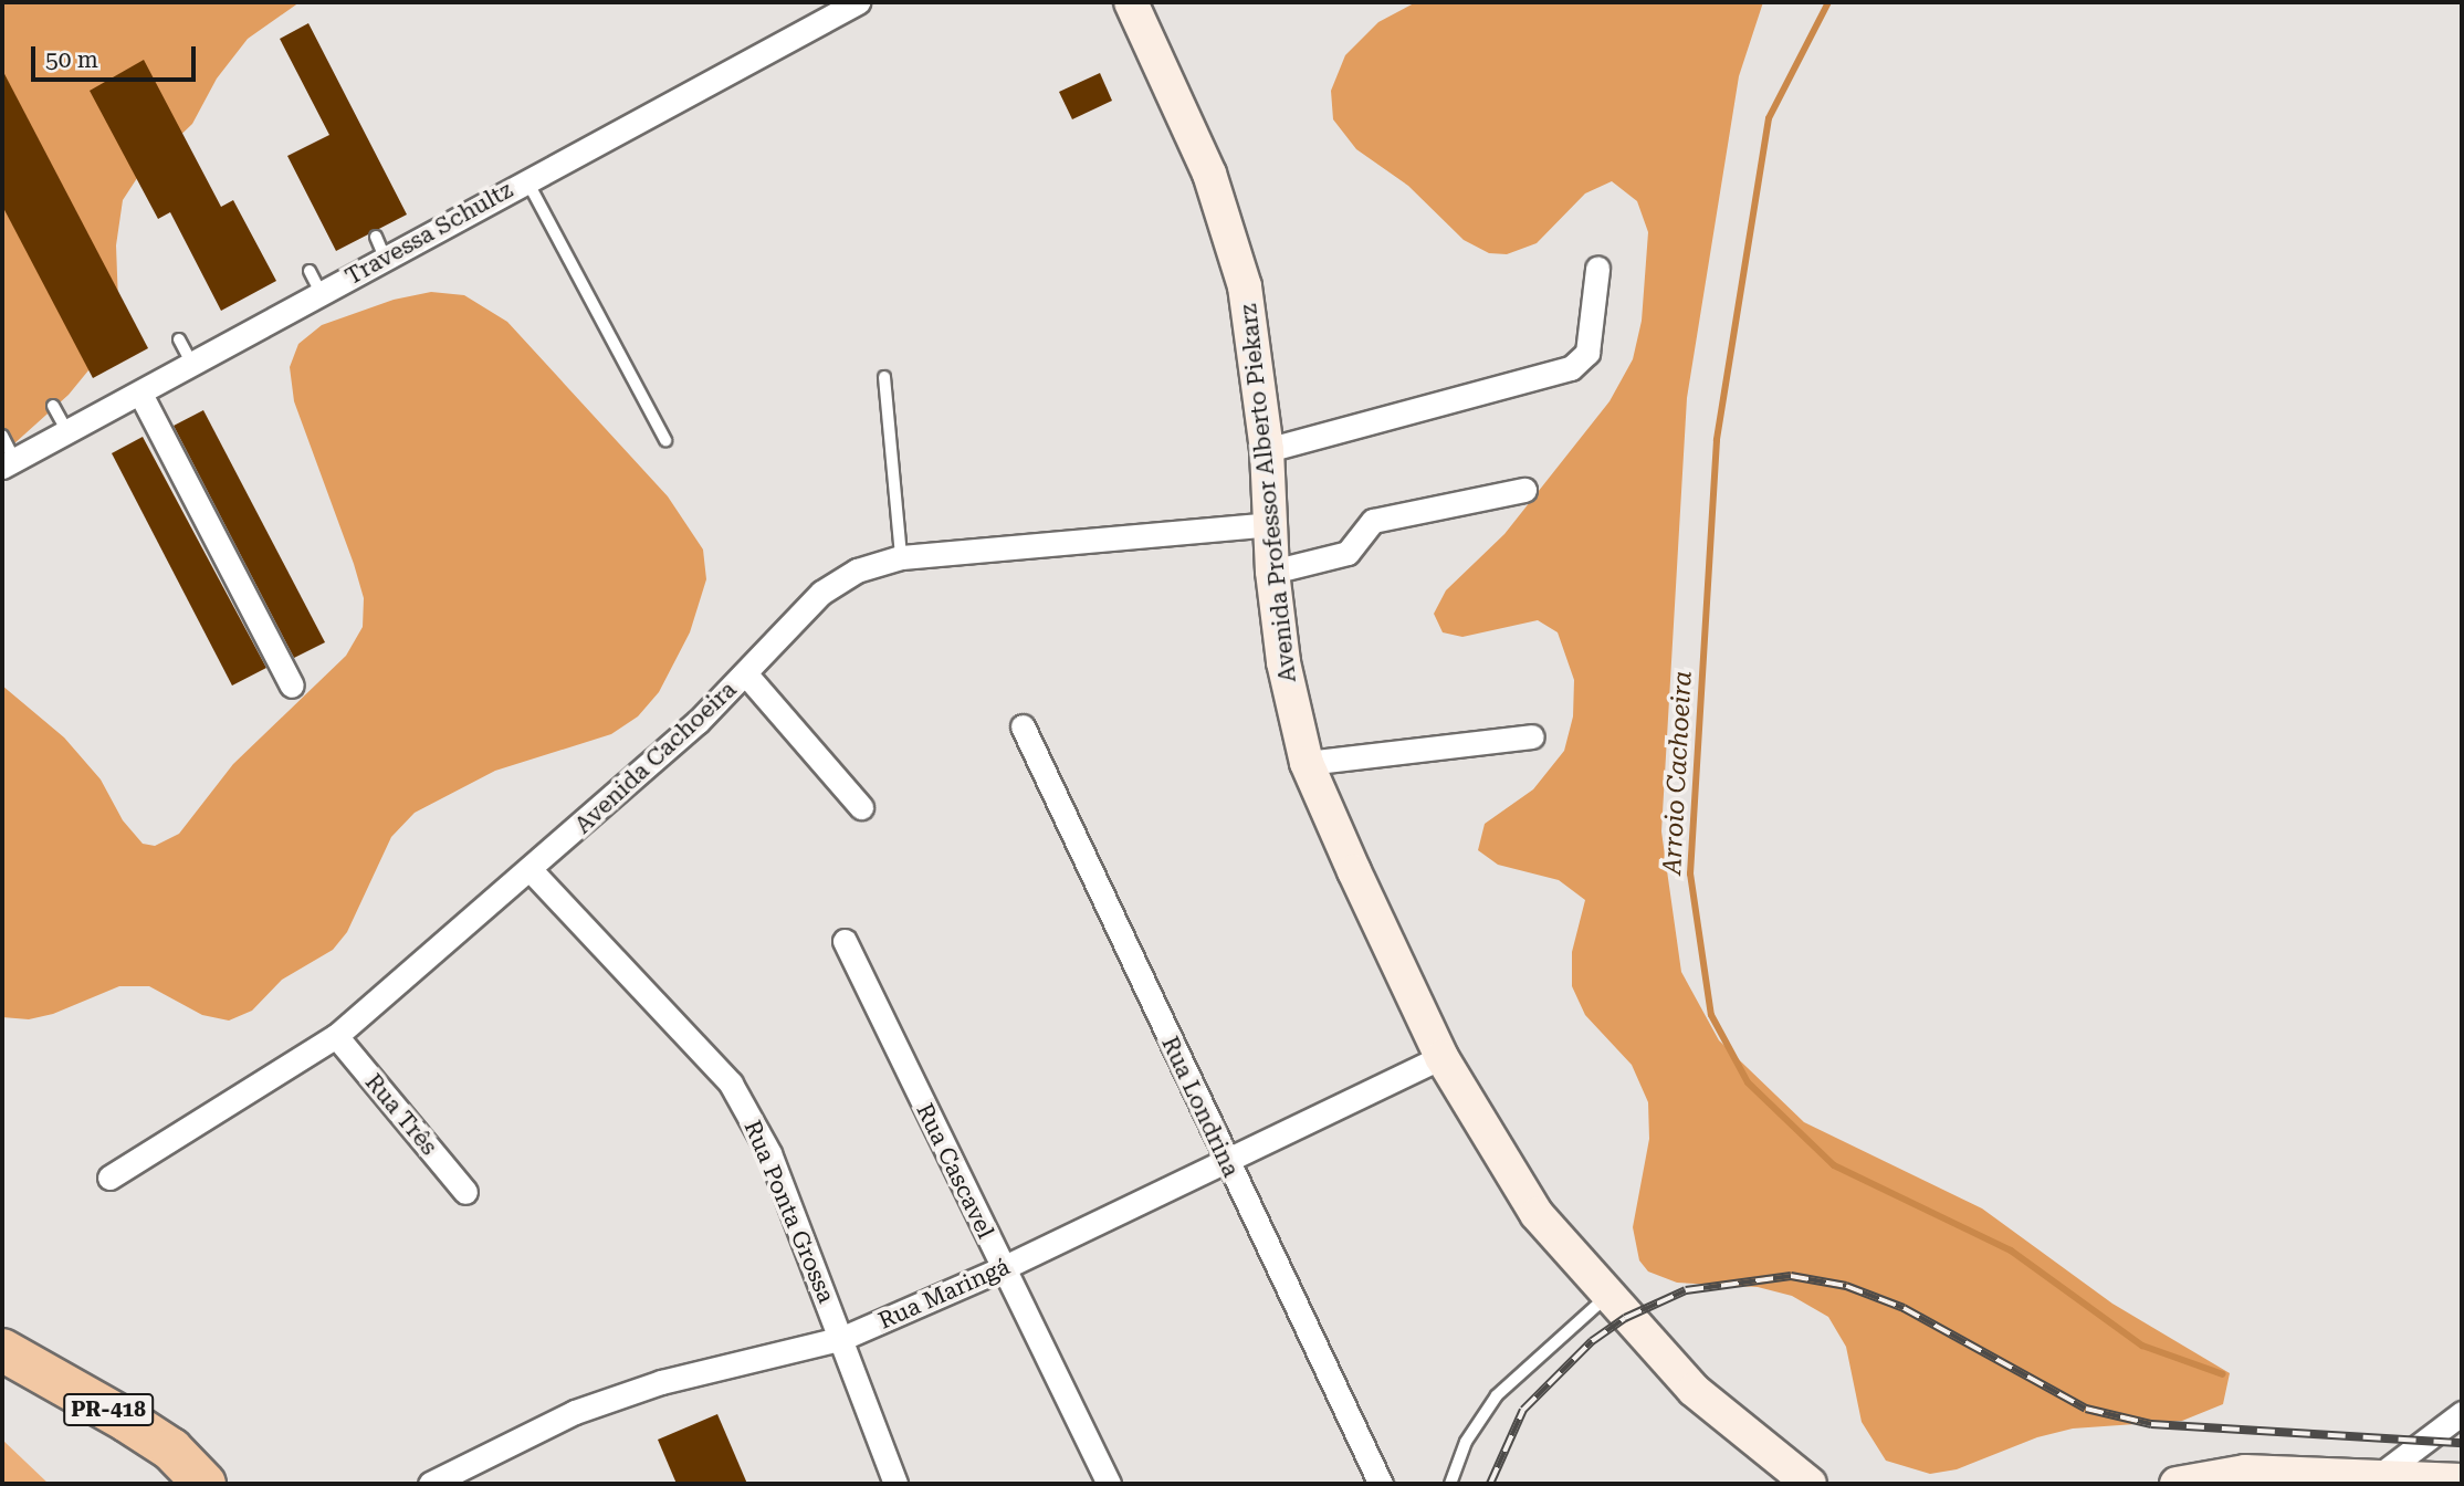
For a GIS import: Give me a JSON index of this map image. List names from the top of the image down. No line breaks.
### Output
{"streets":{"highway":["PR-418"],"main road":["Avenida Professor Alberto Piekarz"],"street":["Travessa Schultz","Avenida Cachoeira","Rua Londrina","Rua Três","Rua Cascavel","Rua Ponta Grossa","Rua Maringá"]},"crossings":[["Avenida Professor Alberto Piekarz","Avenida Cachoeira"],["Avenida Professor Alberto Piekarz","Rua Maringá"],["Avenida Cachoeira","Rua Três"],["Avenida Cachoeira","Rua Ponta Grossa"],["Rua Londrina","Rua Maringá"],["Rua Cascavel","Rua Maringá"],["Rua Ponta Grossa","Rua Maringá"]],"water":["Arroio Cachoeira"],"scale_bar":"50 m"}
